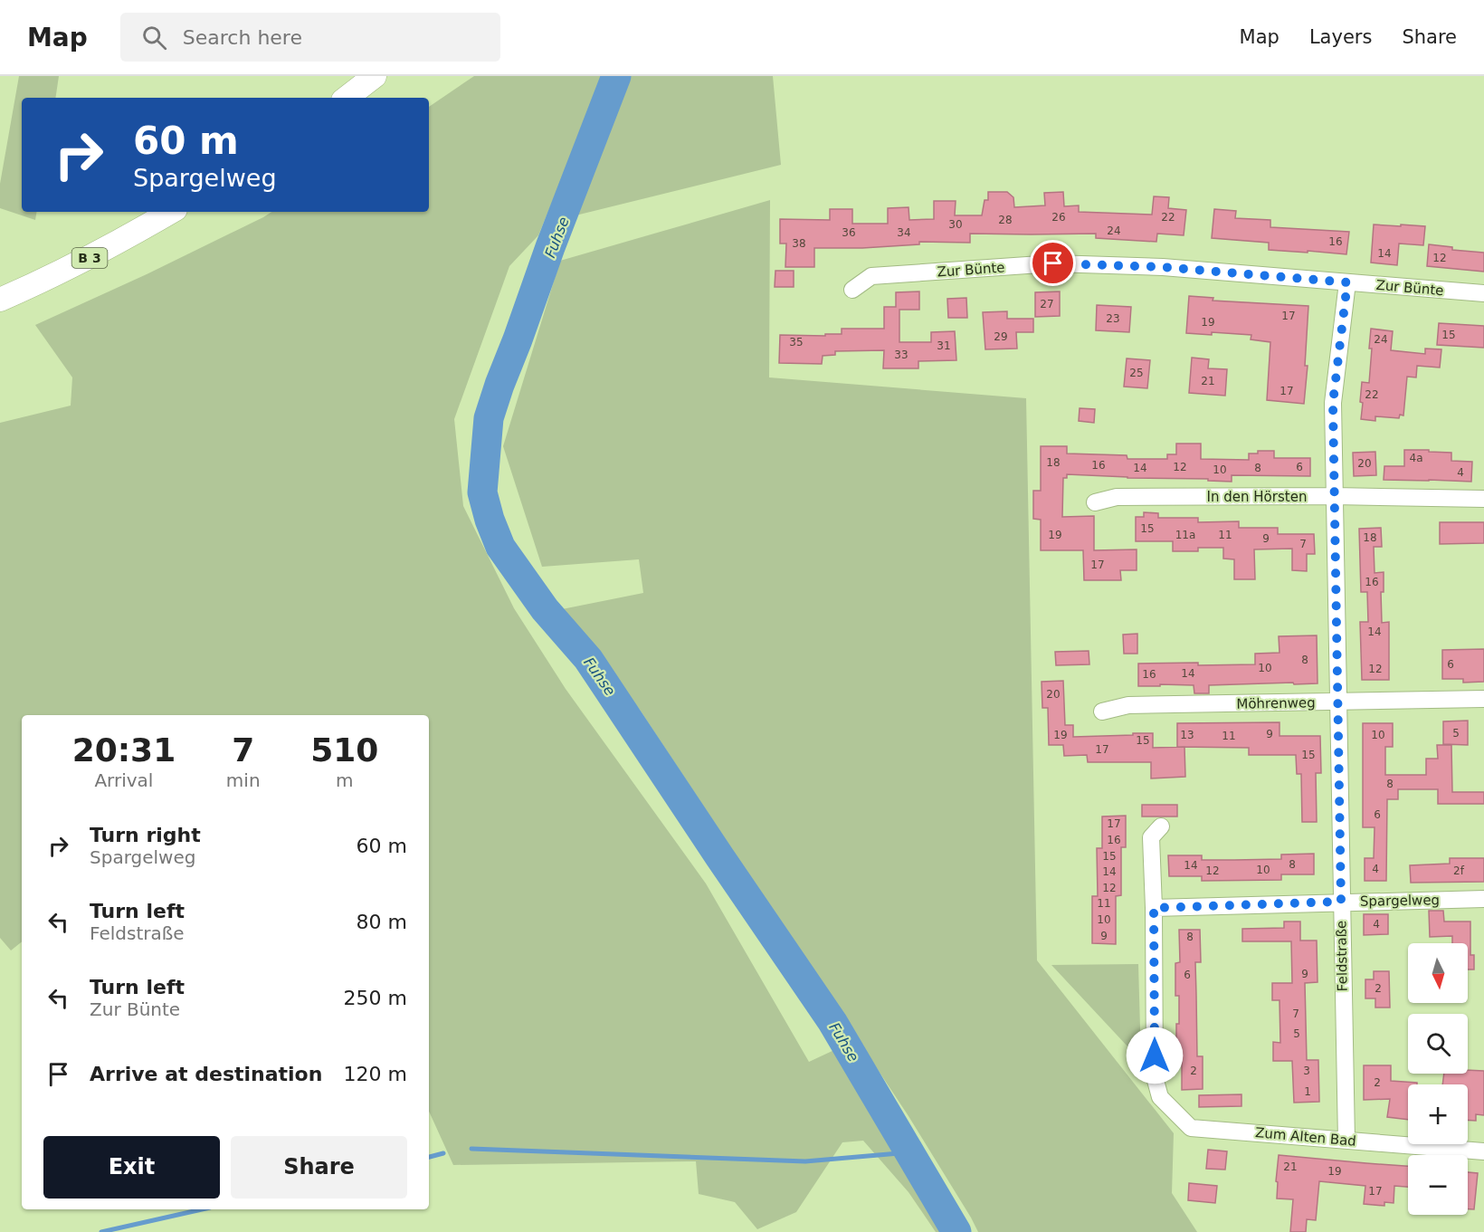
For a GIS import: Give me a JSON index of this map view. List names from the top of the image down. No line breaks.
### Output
{"streets":{"highway":["B 3"],"street":["Zur Bünte","In den Hörsten","Möhrenweg","Spargelweg","Feldstraße","Zum Alten Bad"]},"crossings":[["Zur Bünte","Feldstraße"],["In den Hörsten","Feldstraße"],["Möhrenweg","Feldstraße"],["Spargelweg","Feldstraße"],["Spargelweg","Zum Alten Bad"],["Feldstraße","Zum Alten Bad"]],"water":["Fuhse"],"house_numbers":["26","22","28","30","24","36","34","16","38","14","12","27","17","23","19","15","29","24","35","31","33","25","21","17","22","4a","18","20","16","12","6","14","8","10","4","15","19","11a","11","18","9","7","17","16","14","8","6","10","12","14","16","20","5","9","19","13","10","11","15","17","15","8","6","17","16","15","8","14","4","10","12","2f","14","12","11","10","4","9","8","9","6","2","7","5","2","3","2","1","21","19","17"],"north":"bottom","page":{"header":"Map","search":"Search here","nav":["Map","Layers","Share"],"turn":["60 m","Spargelweg"],"eta":["20:31","Arrival","7","min","510","m"],"list":[{"name":"Turn right","note":"Spargelweg","value":"60 m"},{"name":"Turn left","note":"Feldstraße","value":"80 m"},{"name":"Turn left","note":"Zur Bünte","value":"250 m"},{"name":"Arrive at destination","value":"120 m"}],"map_buttons":["+","−"],"buttons":["Exit","Share"]}}
